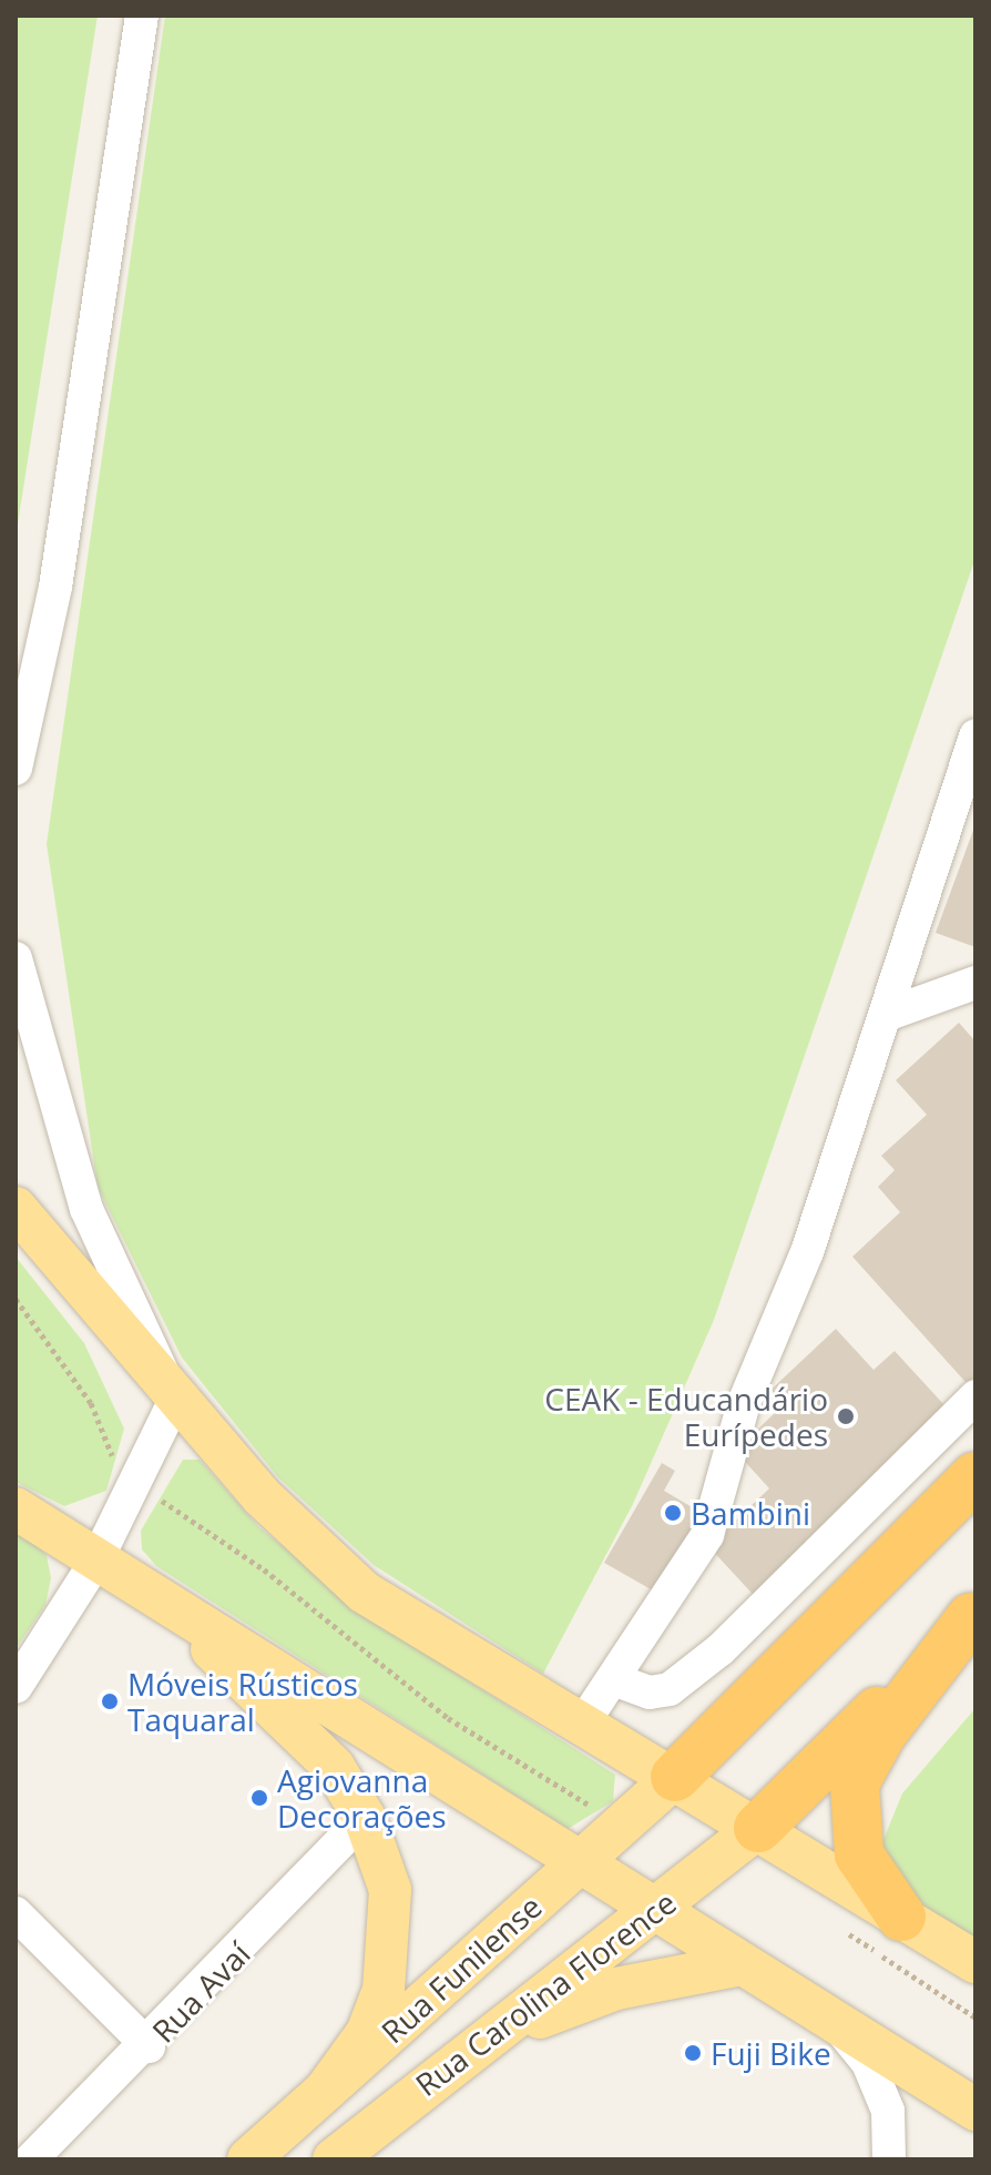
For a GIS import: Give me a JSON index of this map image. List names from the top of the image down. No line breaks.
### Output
{"streets":{"main road":["Rua Funilense","Rua Carolina Florence"],"street":["Rua Avaí"]},"places":["CEAK - Educandário Eurípedes","Bambini","Móveis Rústicos Taquaral","Agiovanna Decorações","Fuji Bike"]}
